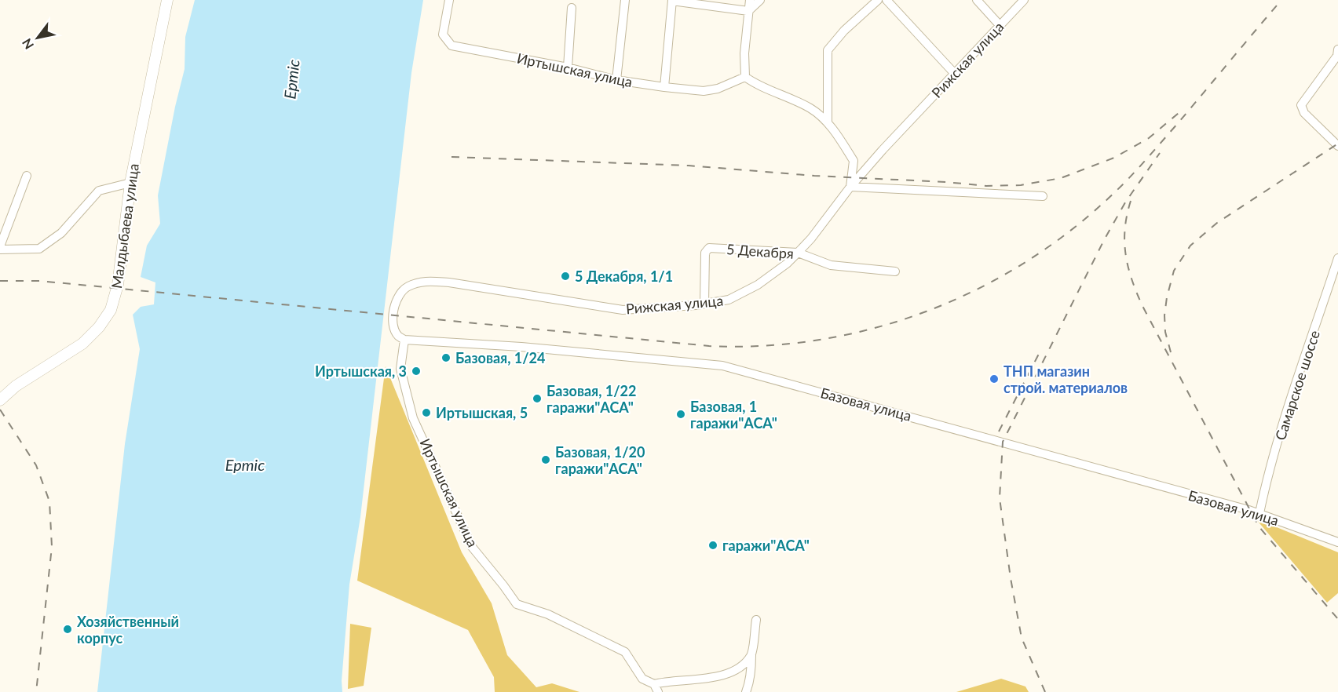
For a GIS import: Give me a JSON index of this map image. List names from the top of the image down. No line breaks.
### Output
{"streets":{"main road":["Малдыбаева улица"],"street":["Рижская улица","Иртышская улица","5 Декабря","Самарское шоссе","Базовая улица"]},"crossings":[["Рижская улица","Иртышская улица"],["Рижская улица","5 Декабря"],["Рижская улица","Базовая улица"],["Иртышская улица","Базовая улица"],["Самарское шоссе","Базовая улица"]],"water":["Ертіс"],"places":["5 Декабря, 1/1","Базовая, 1/24","Иртышская, 3","ТНП магазин строй. материалов","Базовая, 1/22 гаражи\"ACА\"","Иртышская, 5","Базовая, 1 гаражи\"ACА\"","Базовая, 1/20 гаражи\"ACА\"","гаражи\"ACА\"","Хозяйственный корпус"],"north":"bottom left"}
